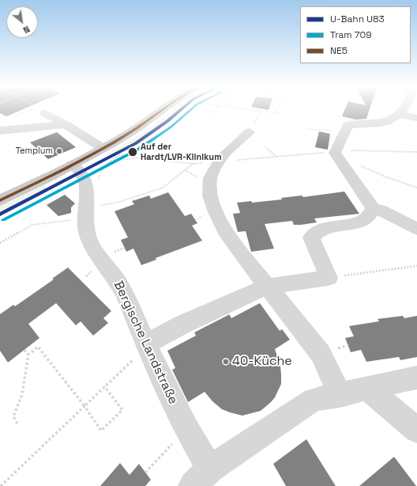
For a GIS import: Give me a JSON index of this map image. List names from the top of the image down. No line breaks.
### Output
{"streets":{"street":["Bergische Landstraße"]},"places":["Templum","Auf der Hardt/LVR-Klinikum","40-Küche"],"lines":["metro line U83","tram line 709","transit line NE5"],"legend":["U-Bahn U83","Tram 709","NE5"],"north":"bottom right"}
